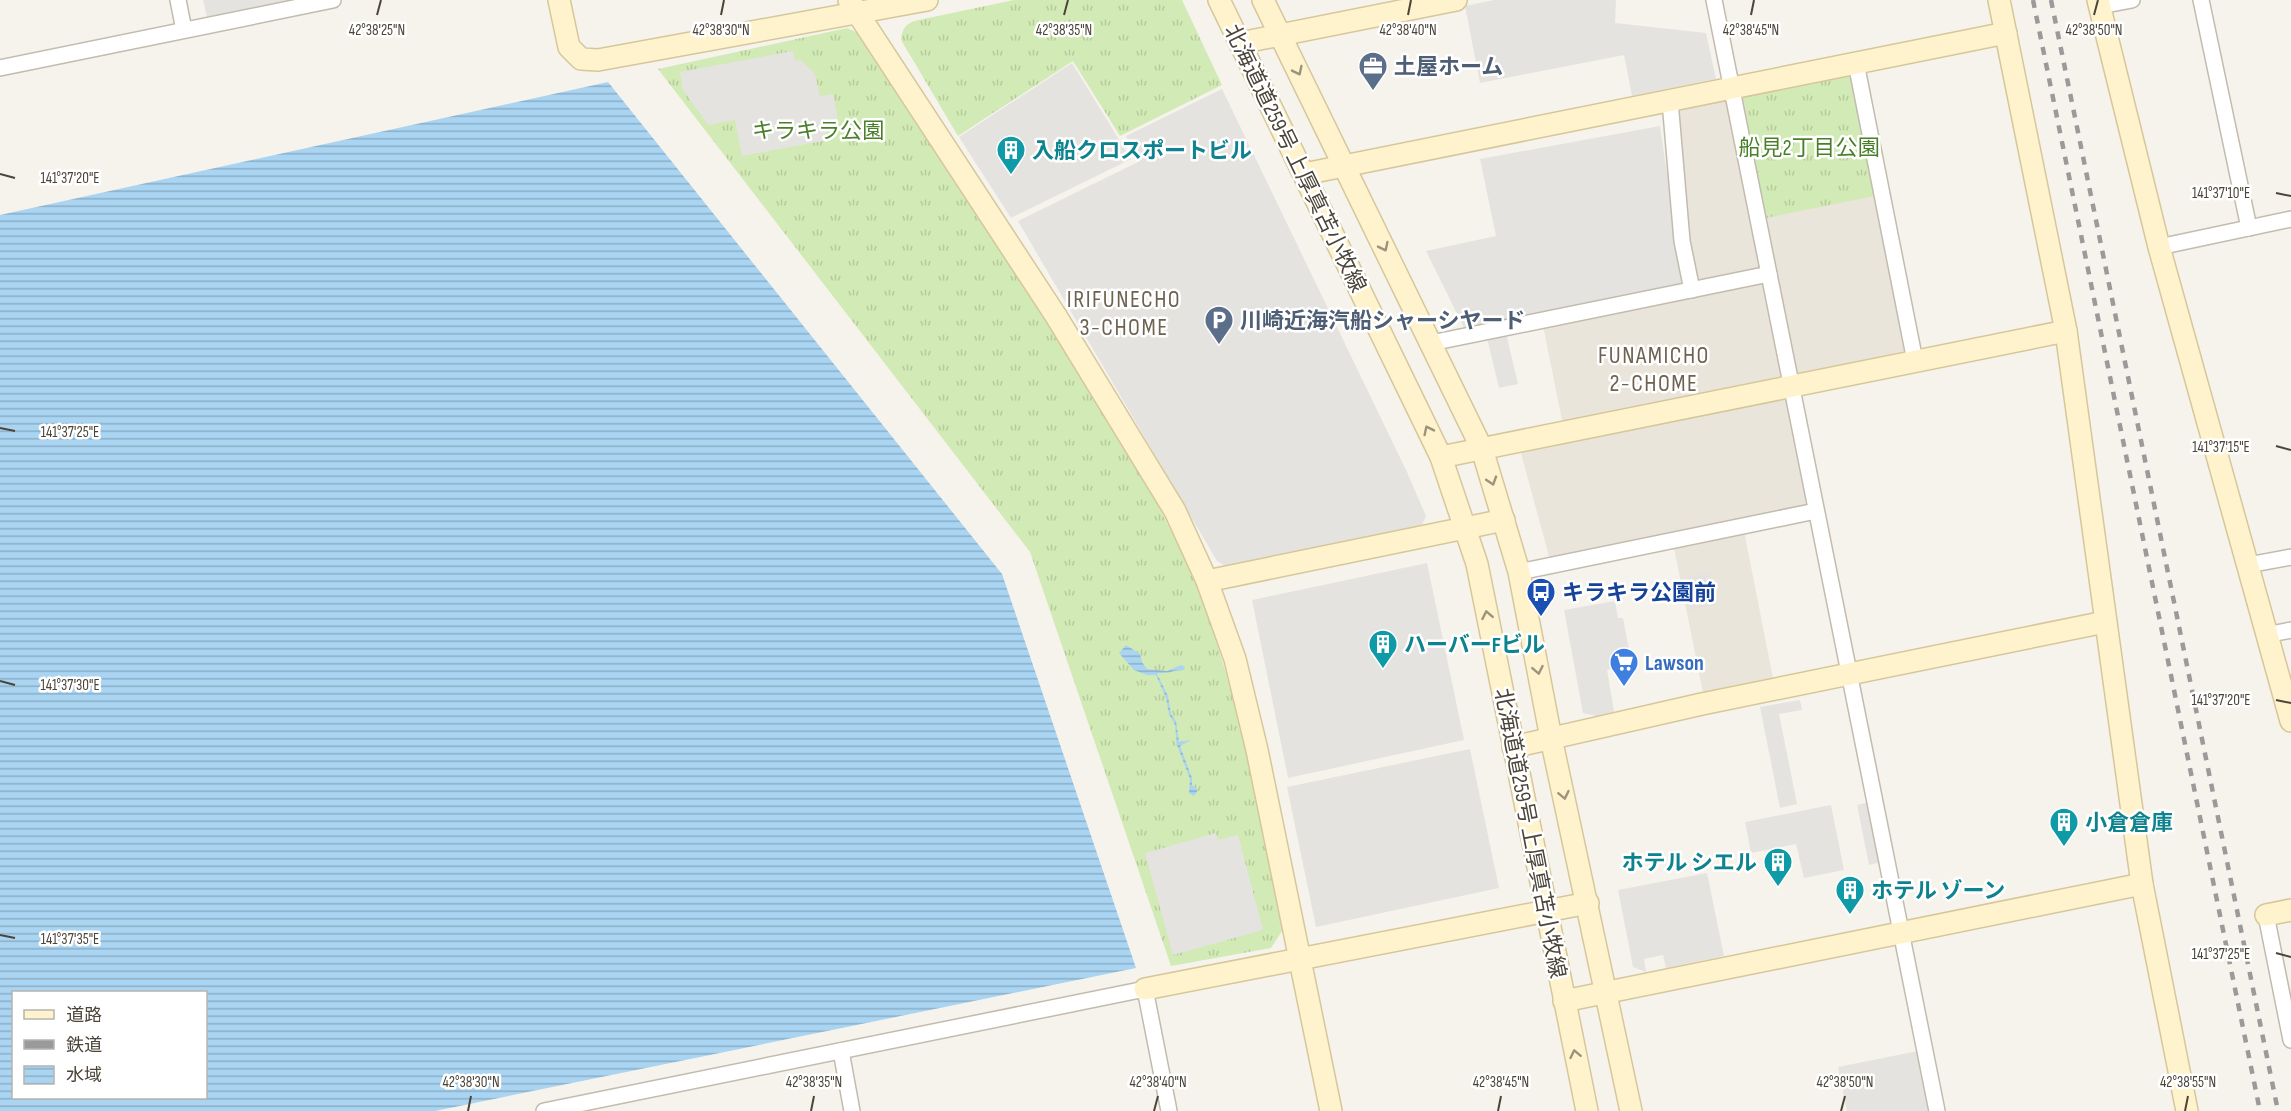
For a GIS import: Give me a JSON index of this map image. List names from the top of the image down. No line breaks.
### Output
{"streets":{"street":["北海道道259号 上厚真苫小牧線"]},"districts":["IRIFUNECHO 3-CHOME","FUNAMICHO 2-CHOME"],"parks":["キラキラ公園","船見2丁目公園"],"places":{"office":["土屋ホーム"],"building":["入船クロスポートビル","ハーバーFビル","小倉倉庫","ホテル シエル","ホテル ゾーン"],"parking":["川崎近海汽船シャーシヤード"],"bus stop":["キラキラ公園前"],"supermarket":["Lawson"]},"legend":["道路","鉄道","水域"],"coordinates":["42°38'25\"N","42°38'30\"N","42°38'35\"N","42°38'40\"N","42°38'45\"N","42°38'50\"N","141°37'20\"E","141°37'10\"E","141°37'25\"E","141°37'15\"E","141°37'30\"E","141°37'35\"E","42°38'55\"N"]}
